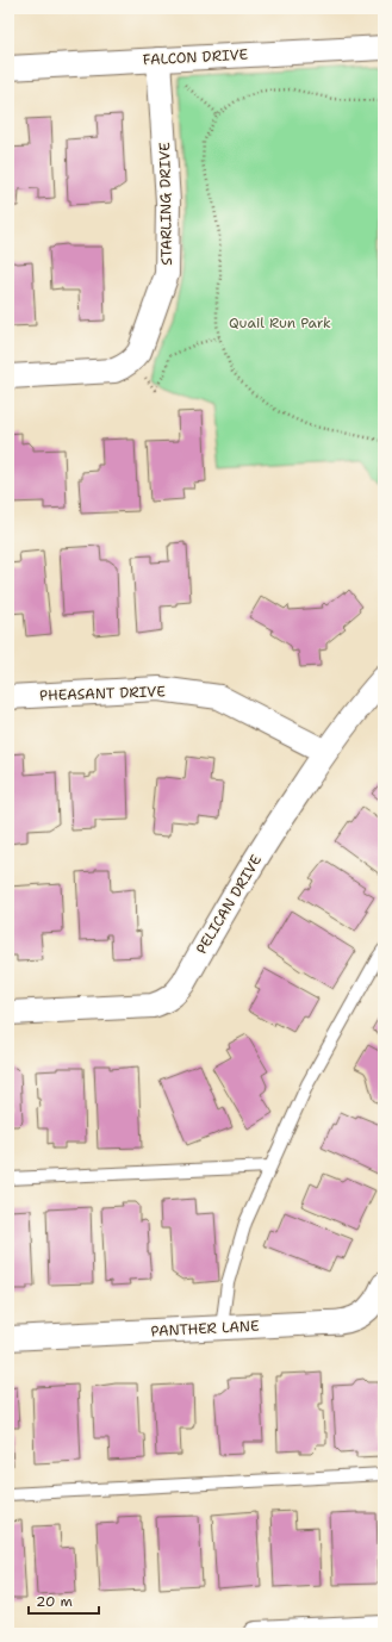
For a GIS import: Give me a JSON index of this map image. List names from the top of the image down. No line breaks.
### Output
{"streets":{"street":["FALCON DRIVE","STARLING DRIVE","PHEASANT DRIVE","PELICAN DRIVE","PANTHER LANE"]},"crossings":[["FALCON DRIVE","STARLING DRIVE"],["PHEASANT DRIVE","PELICAN DRIVE"]],"parks":["Quail Run Park"],"scale_bar":"20 m"}
